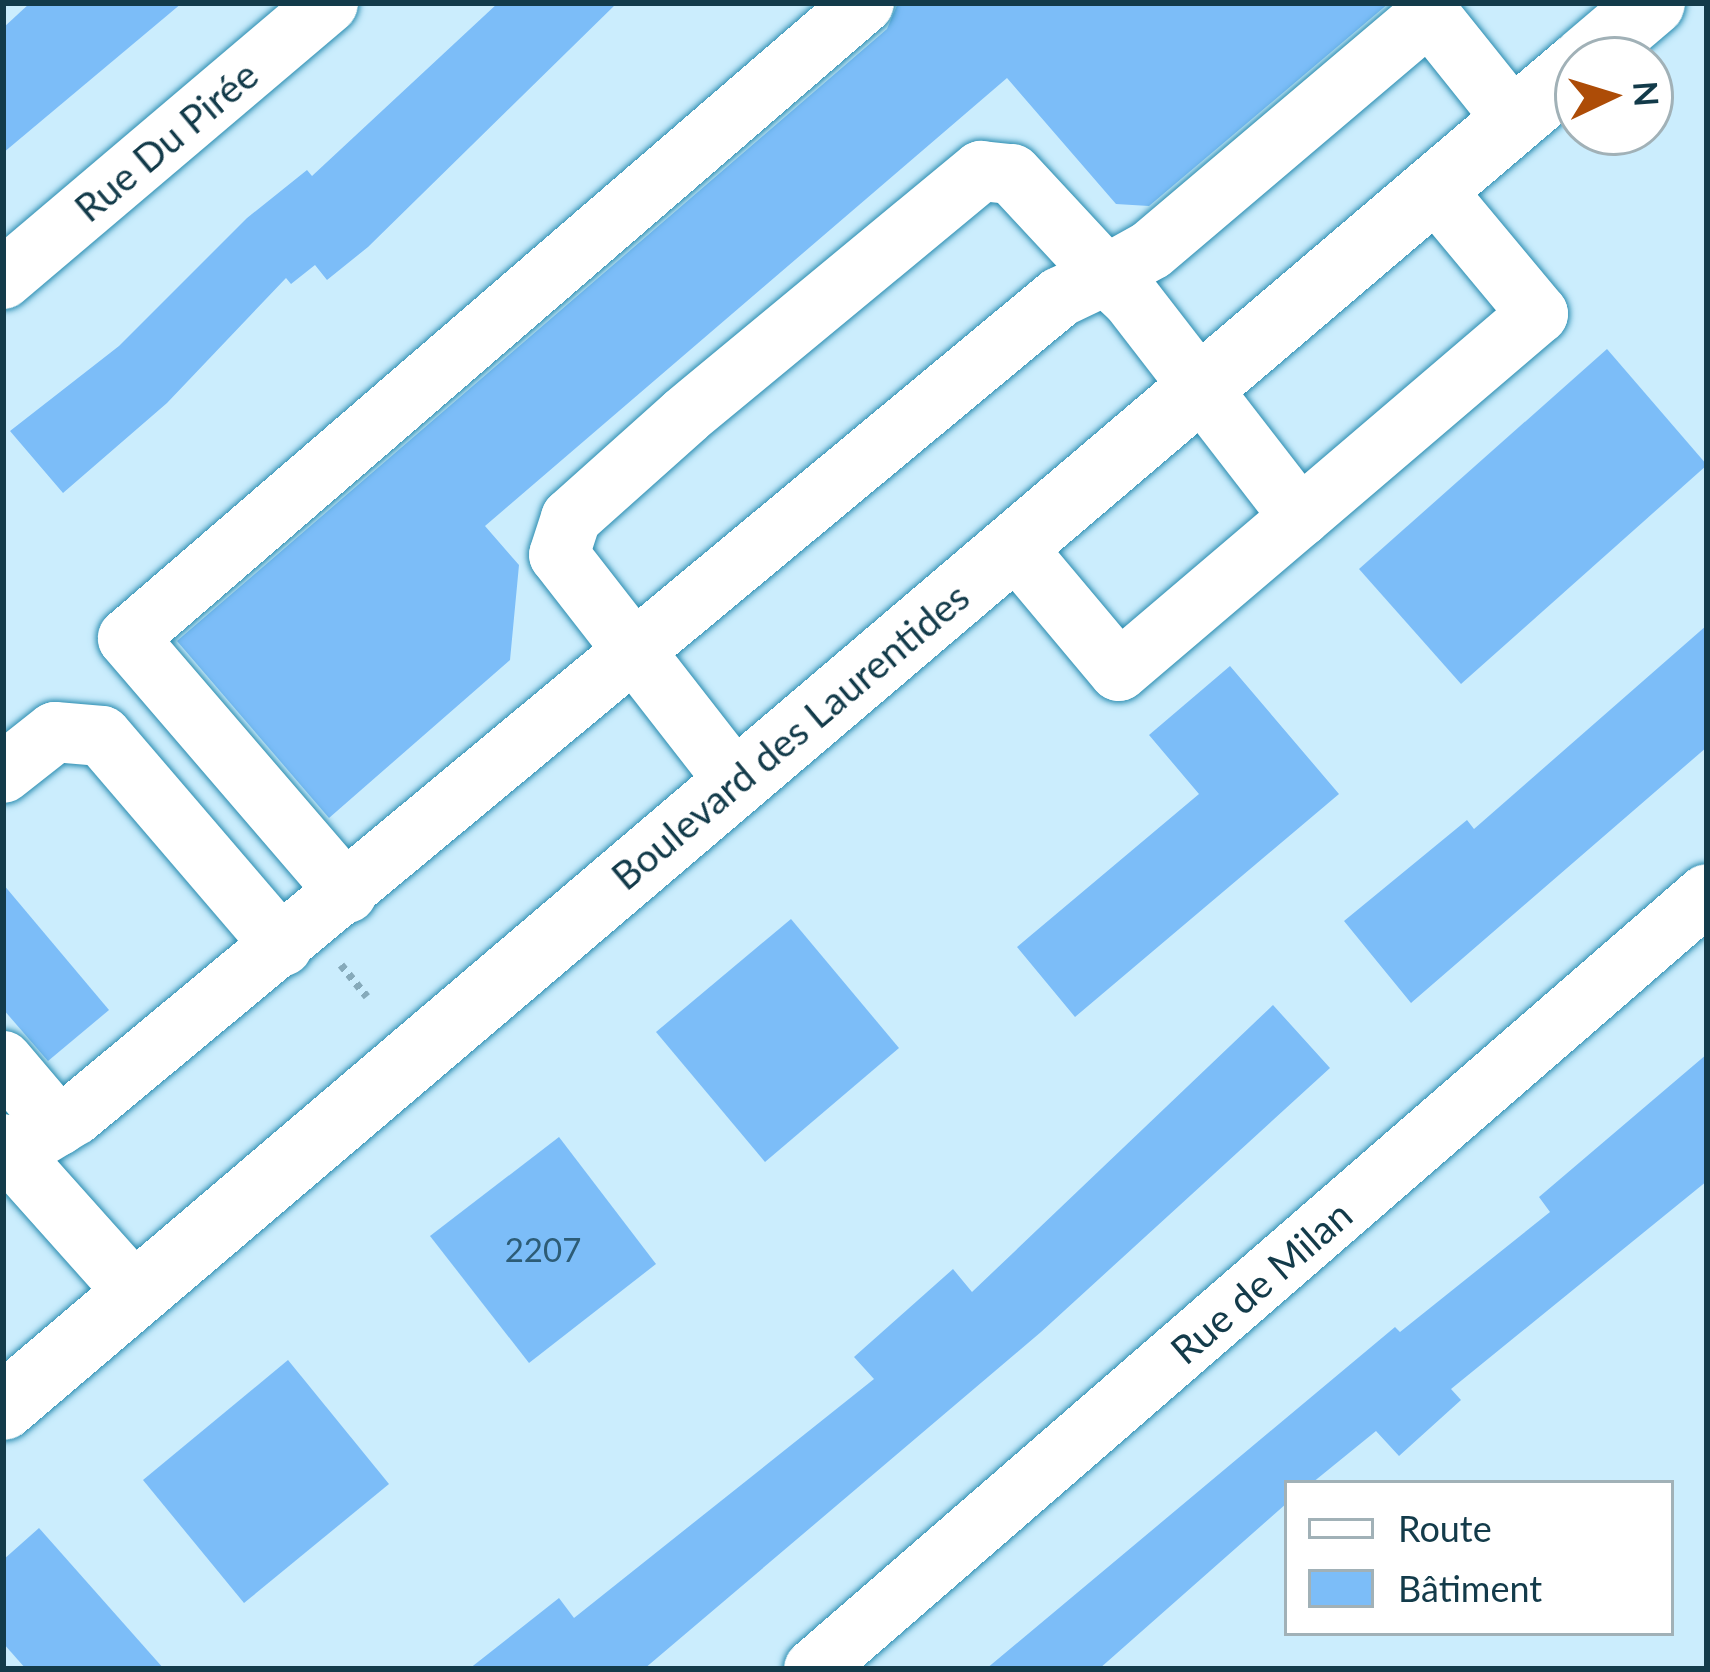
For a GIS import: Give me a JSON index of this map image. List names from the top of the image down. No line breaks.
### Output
{"streets":{"main road":["Boulevard des Laurentides"],"street":["Rue Du Pirée","Rue de Milan"]},"house_numbers":["2207"],"legend":["Route","Bâtiment"],"north":"right"}
